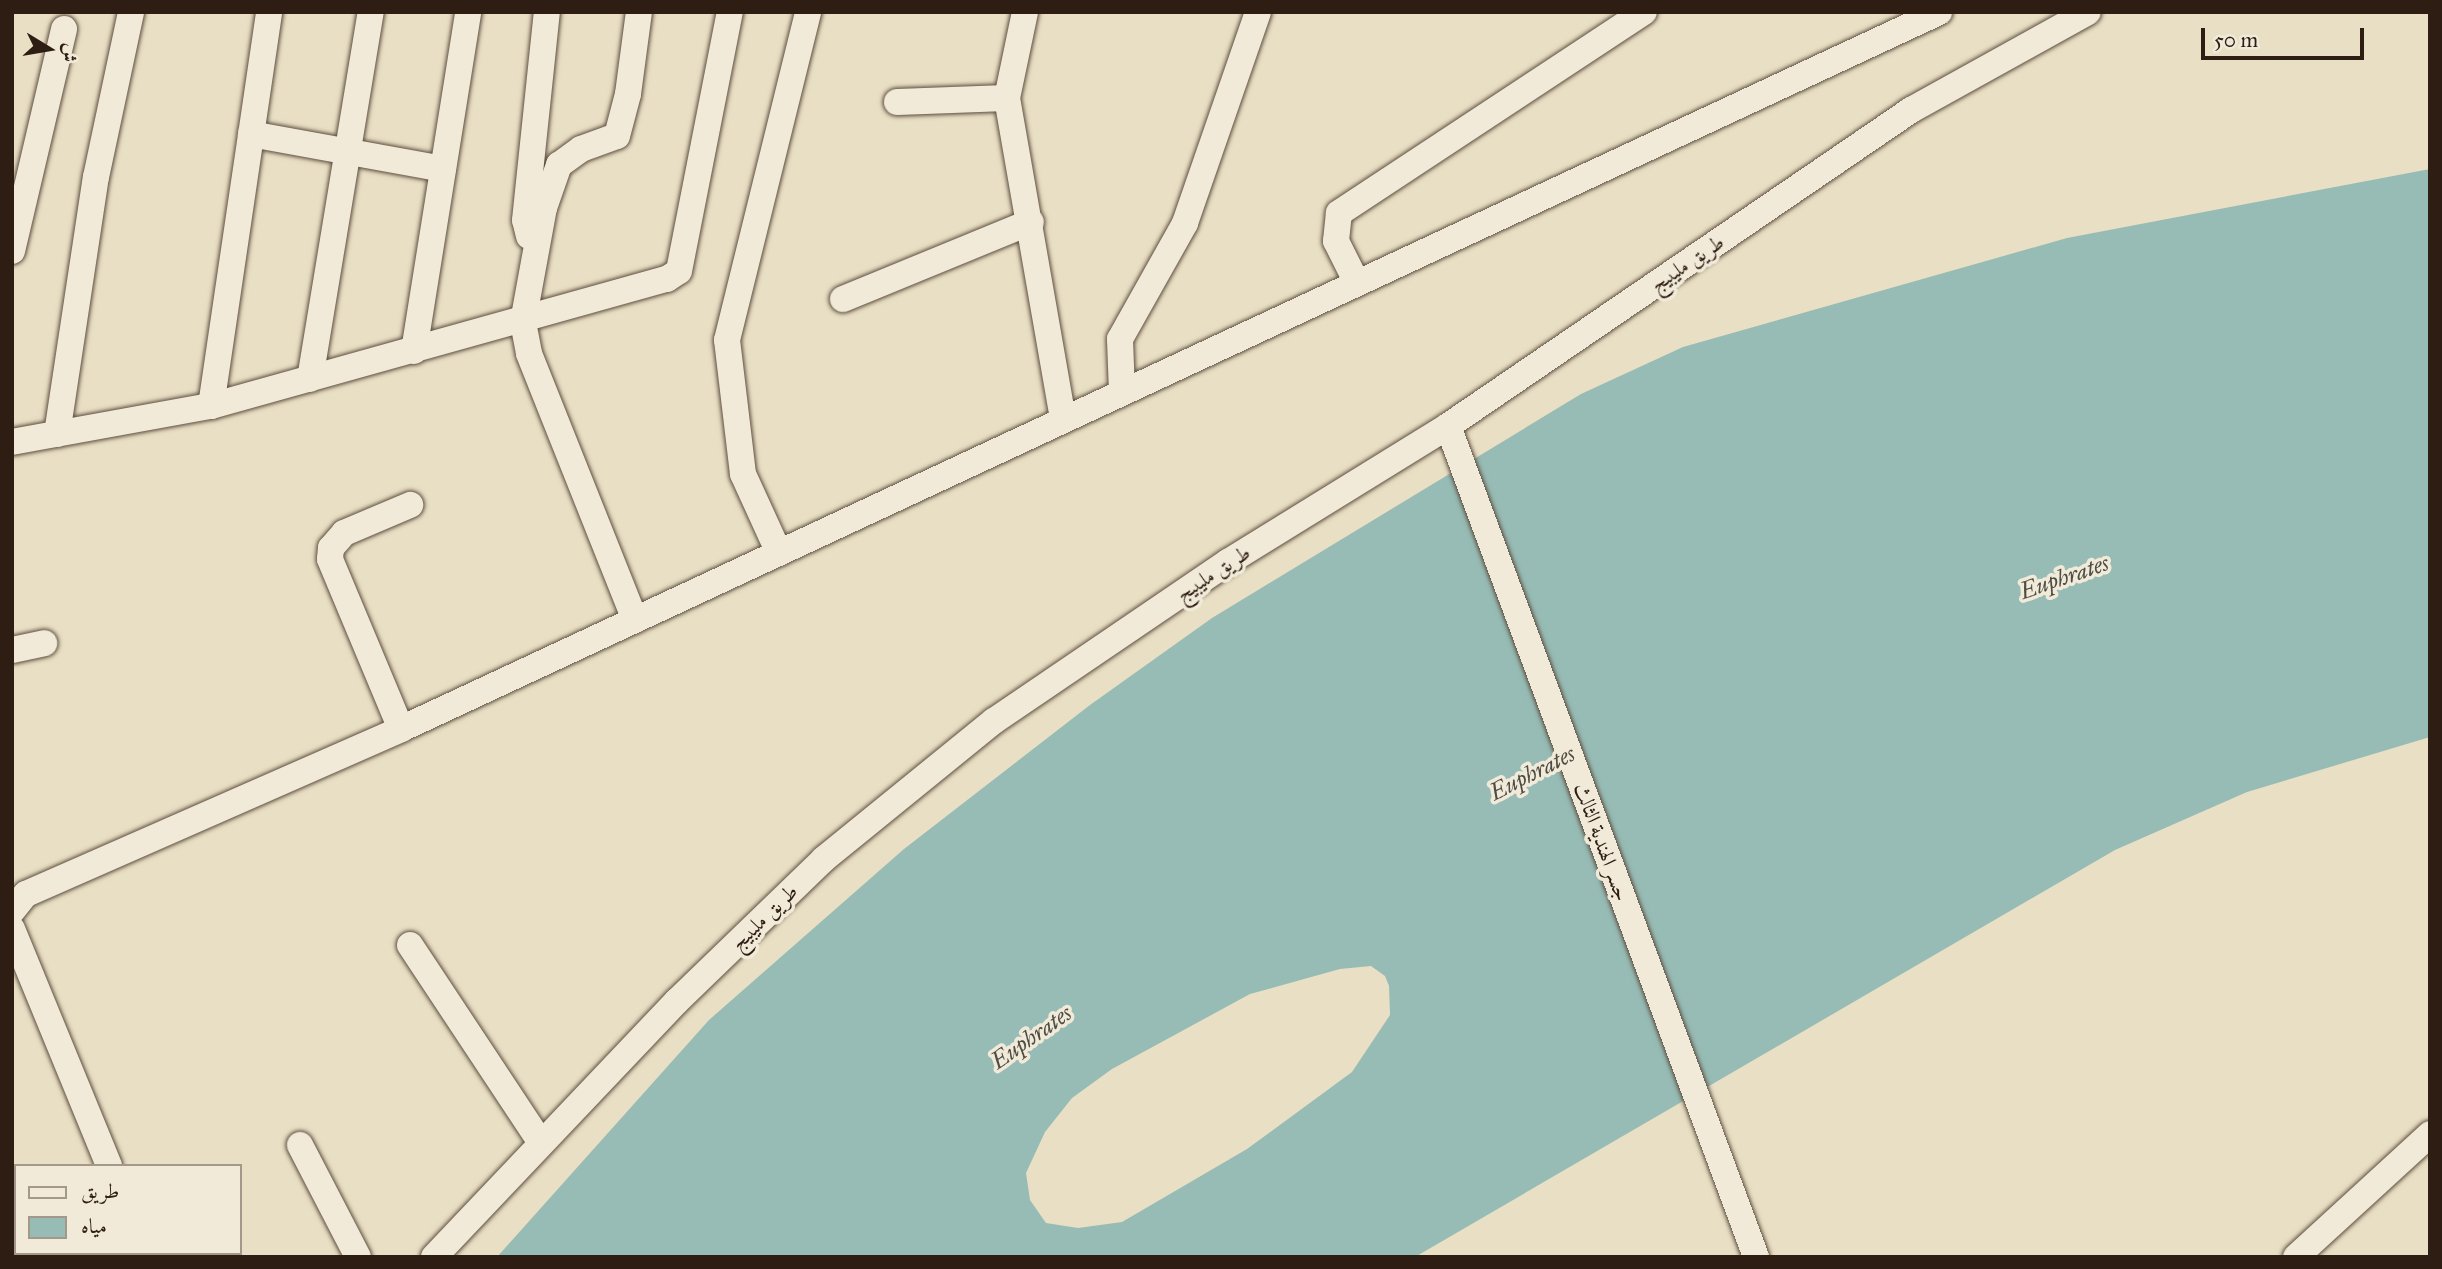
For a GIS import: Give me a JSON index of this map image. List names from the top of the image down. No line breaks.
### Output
{"streets":{"street":["طريق مليبيج","جسر الهندية الثالث"]},"crossings":[["طريق مليبيج","جسر الهندية الثالث"]],"water":["Euphrates"],"legend":["طريق","مياه"],"scale_bar":"50 m","north":"right"}
